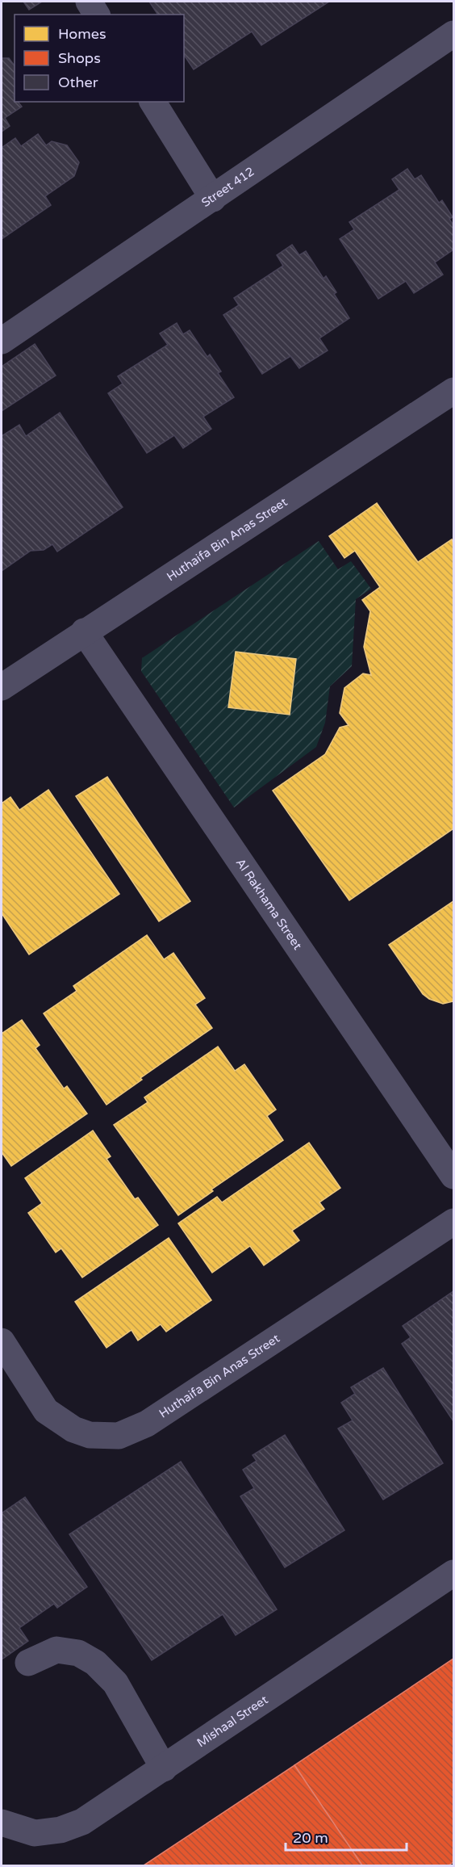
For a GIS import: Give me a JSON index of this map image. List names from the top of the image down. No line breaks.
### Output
{"streets":{"street":["Street 412","Huthaifa Bin Anas Street","Al Rakhama Street","Mishaal Street"]},"crossings":[["Huthaifa Bin Anas Street","Al Rakhama Street"]],"legend":["Homes","Shops","Other"],"scale_bar":"20 m"}
